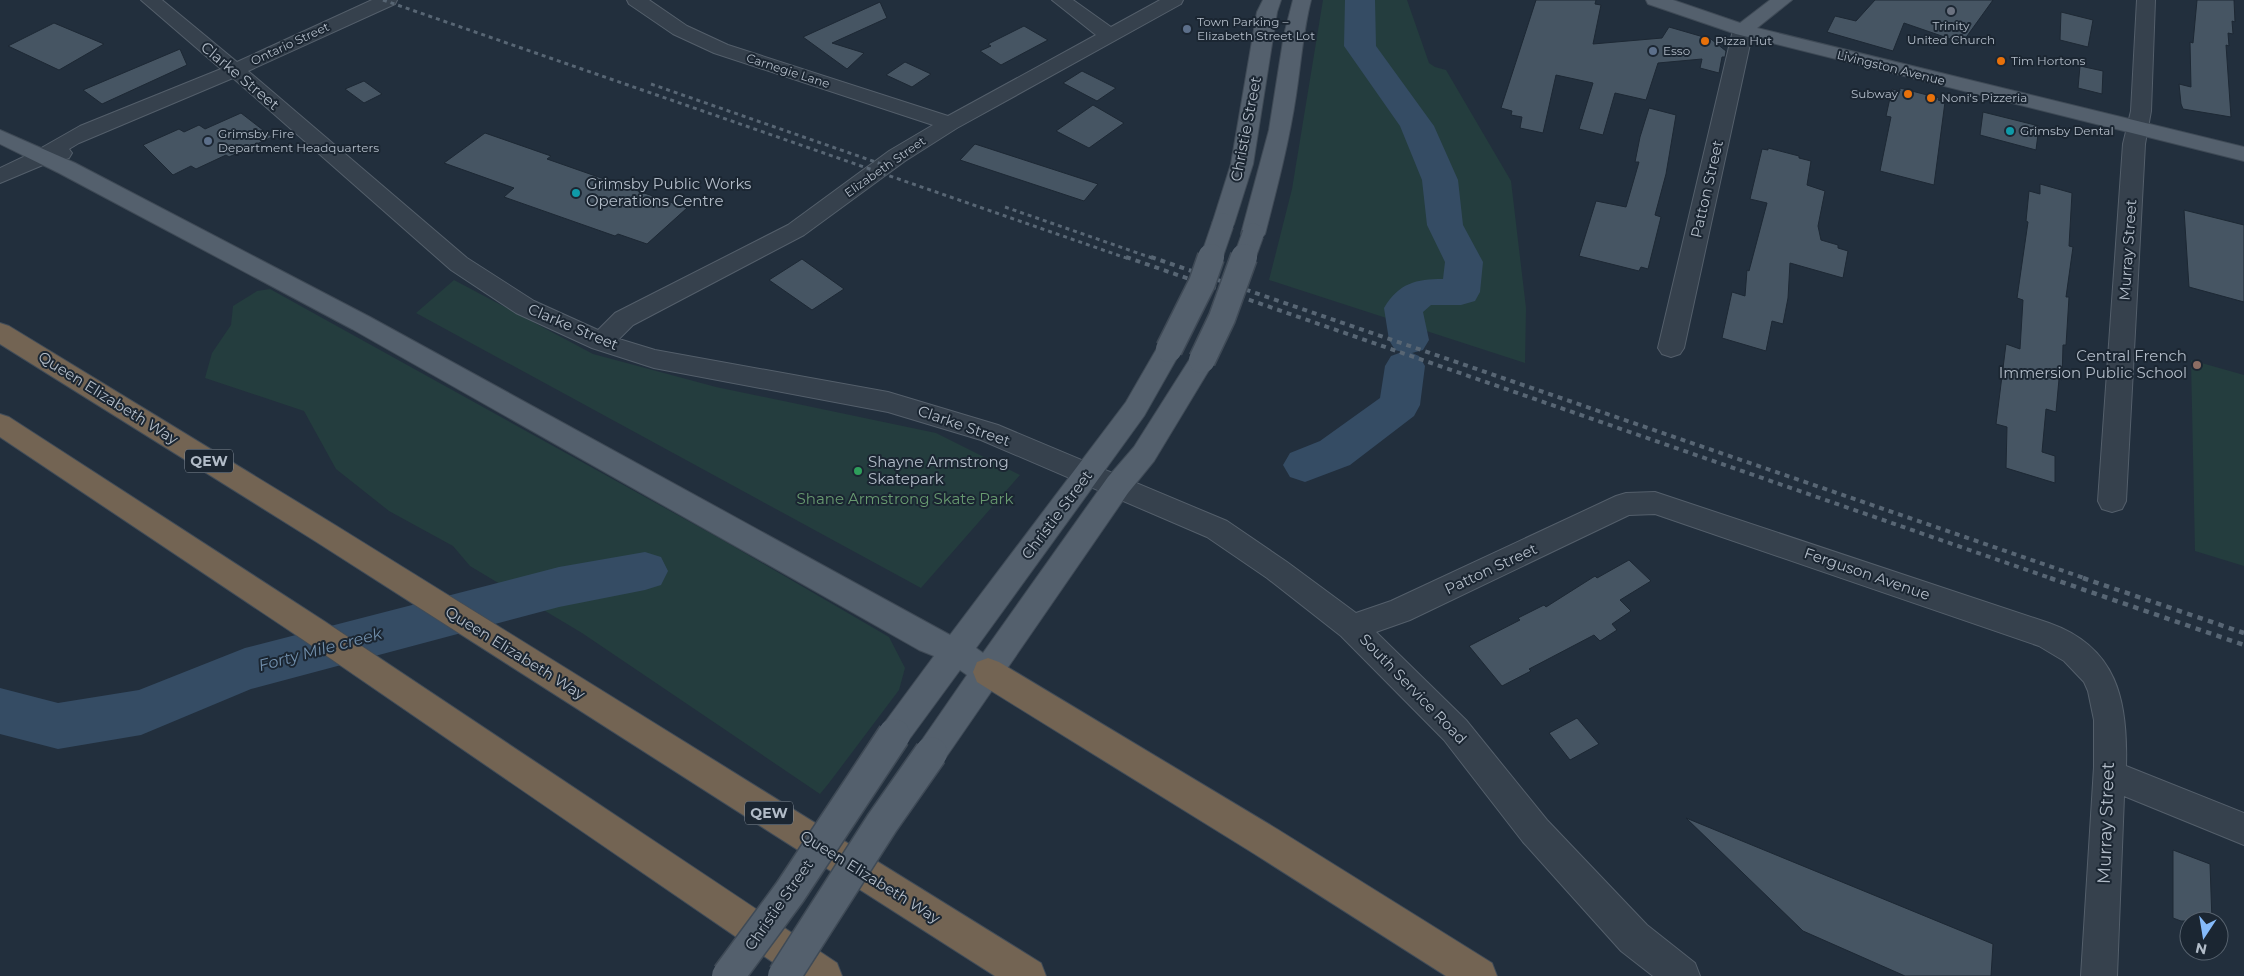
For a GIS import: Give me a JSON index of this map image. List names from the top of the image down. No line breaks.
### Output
{"streets":{"highway":["Queen Elizabeth Way","QEW"],"main road":["Livingston Avenue","Christie Street"],"street":["Ontario Street","Carnegie Lane","Clarke Street","Elizabeth Street","Patton Street","Murray Street","Ferguson Avenue","South Service Road"]},"crossings":[["Ontario Street","Clarke Street"],["Livingston Avenue","Patton Street"],["Livingston Avenue","Murray Street"],["Carnegie Lane","Elizabeth Street"],["Clarke Street","Christie Street"],["Clarke Street","Elizabeth Street"],["Clarke Street","South Service Road"],["Christie Street","South Service Road"],["Patton Street","Ferguson Avenue"],["Patton Street","South Service Road"],["Murray Street","Ferguson Avenue"]],"water":["Forty Mile creek"],"parks":["Shane Armstrong Skate Park"],"places":["Trinity United Church","Town Parking – Elizabeth Street Lot","Pizza Hut","Esso","Tim Hortons","Subway","Noni's Pizzeria","Grimsby Dental","Grimsby Fire Department Headquarters","Grimsby Public Works Operations Centre","Central French Immersion Public School","Shayne Armstrong Skatepark"],"north":"bottom"}
